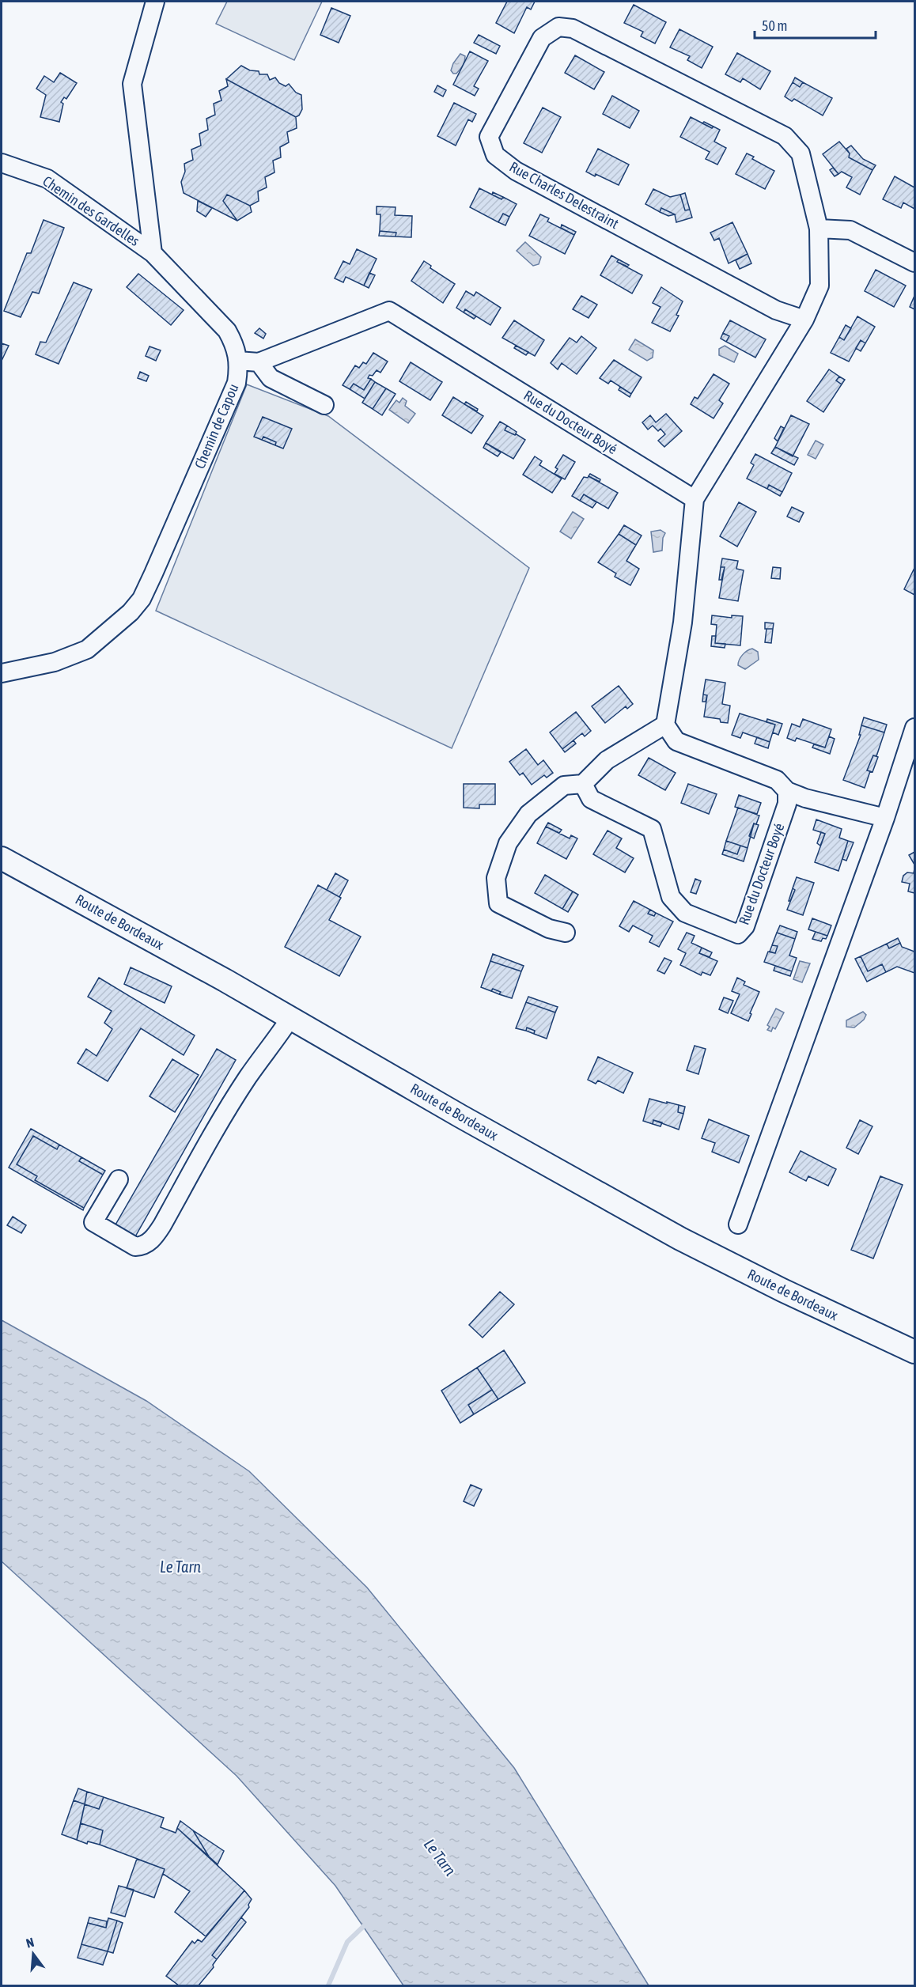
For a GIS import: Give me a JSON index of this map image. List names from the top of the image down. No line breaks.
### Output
{"streets":{"main road":["Route de Bordeaux"],"street":["Rue Charles Delestraint","Chemin des Gardelles","Rue du Docteur Boyé","Chemin de Capou"]},"crossings":[["Rue Charles Delestraint","Rue du Docteur Boyé"],["Chemin des Gardelles","Chemin de Capou"],["Rue du Docteur Boyé","Chemin de Capou"]],"water":["Le Tarn"],"scale_bar":"50 m","north":"top"}
